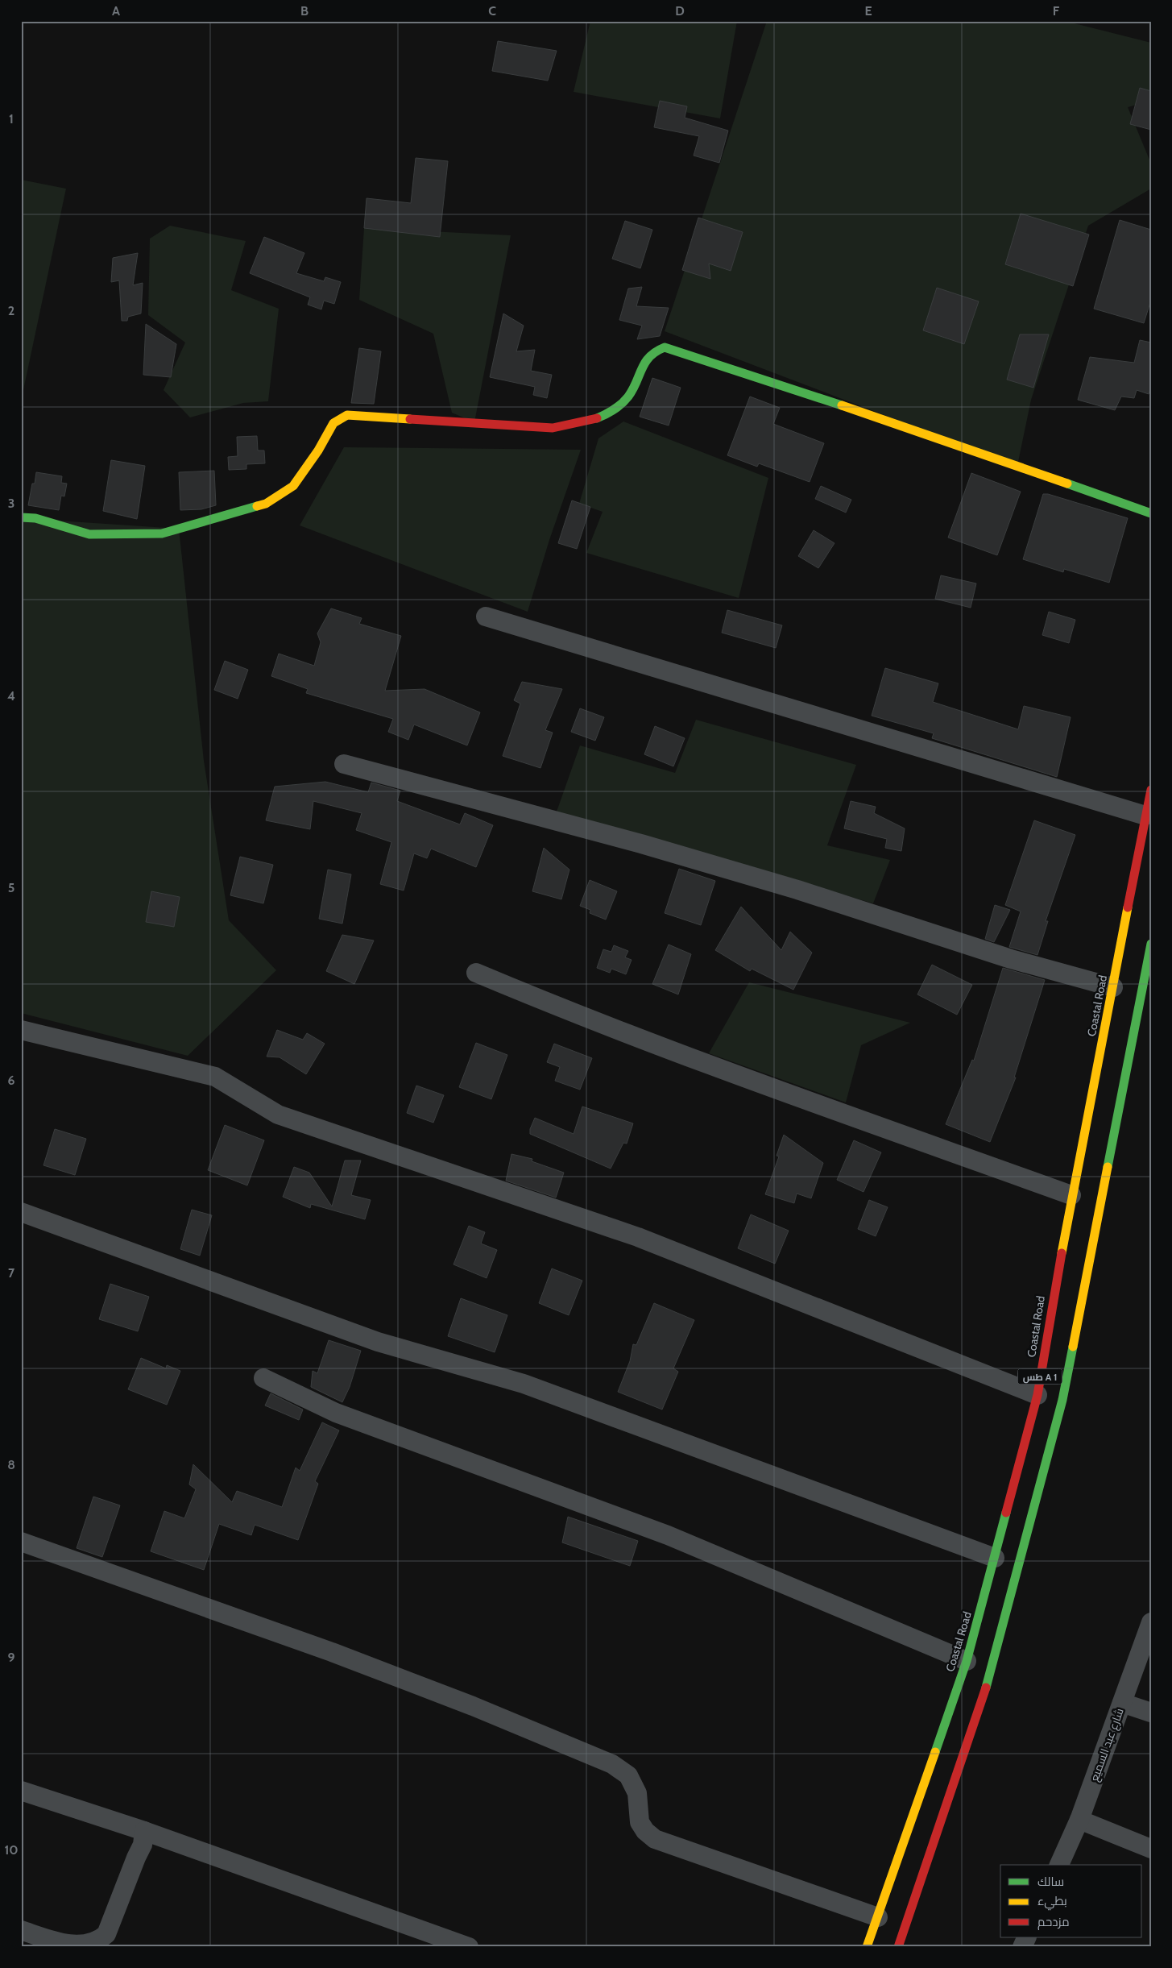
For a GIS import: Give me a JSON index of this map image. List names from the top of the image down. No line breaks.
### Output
{"streets":{"main road":["Coastal Road","طس A 1"],"street":["شارع عبد السميع"]},"legend":["سالك","بطيء","مزدحم"],"grid":{"columns":["A","B","C","D","E","F"],"rows":["1","2","3","4","5","6","7","8","9","10"]}}
